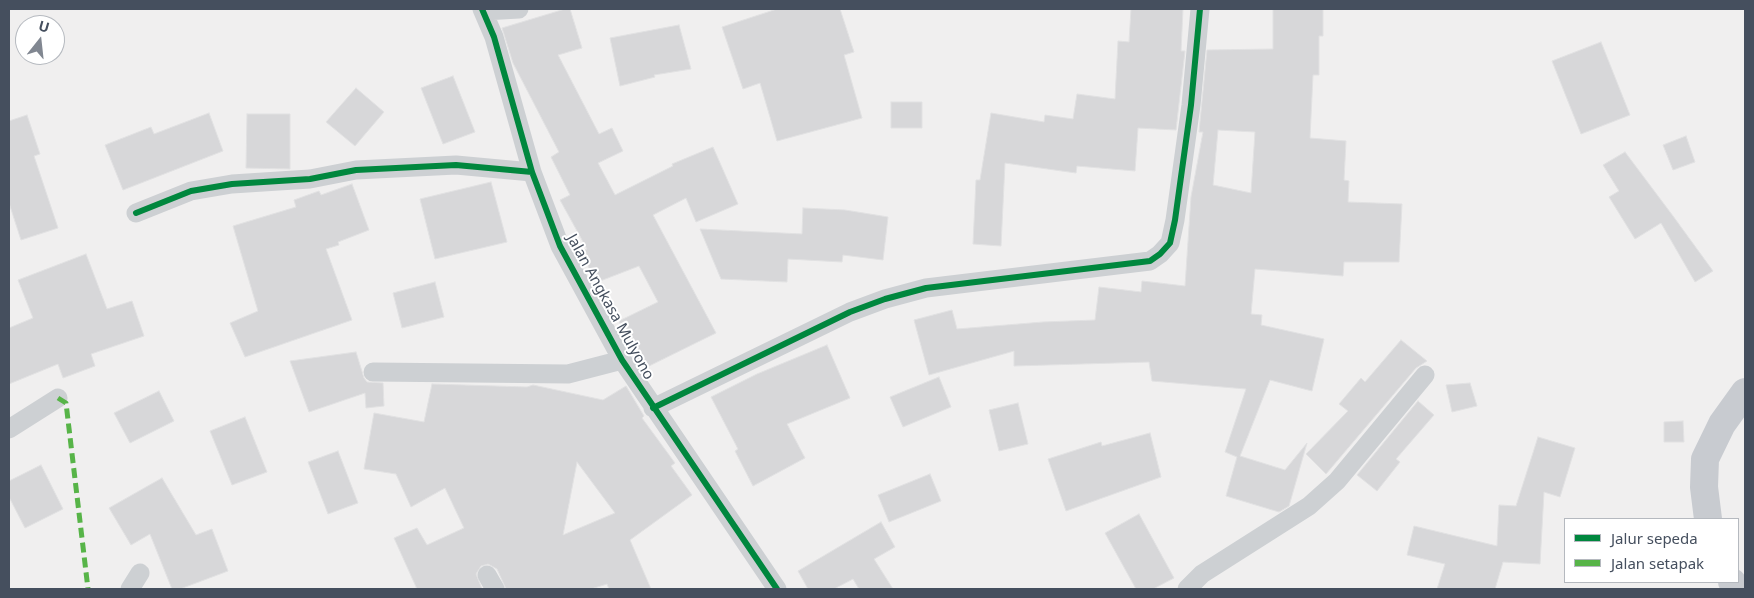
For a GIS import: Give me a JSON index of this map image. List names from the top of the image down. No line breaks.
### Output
{"streets":{"street":["Jalan Angkasa Mulyono"]},"legend":["Jalur sepeda","Jalan setapak"],"north":"top"}
